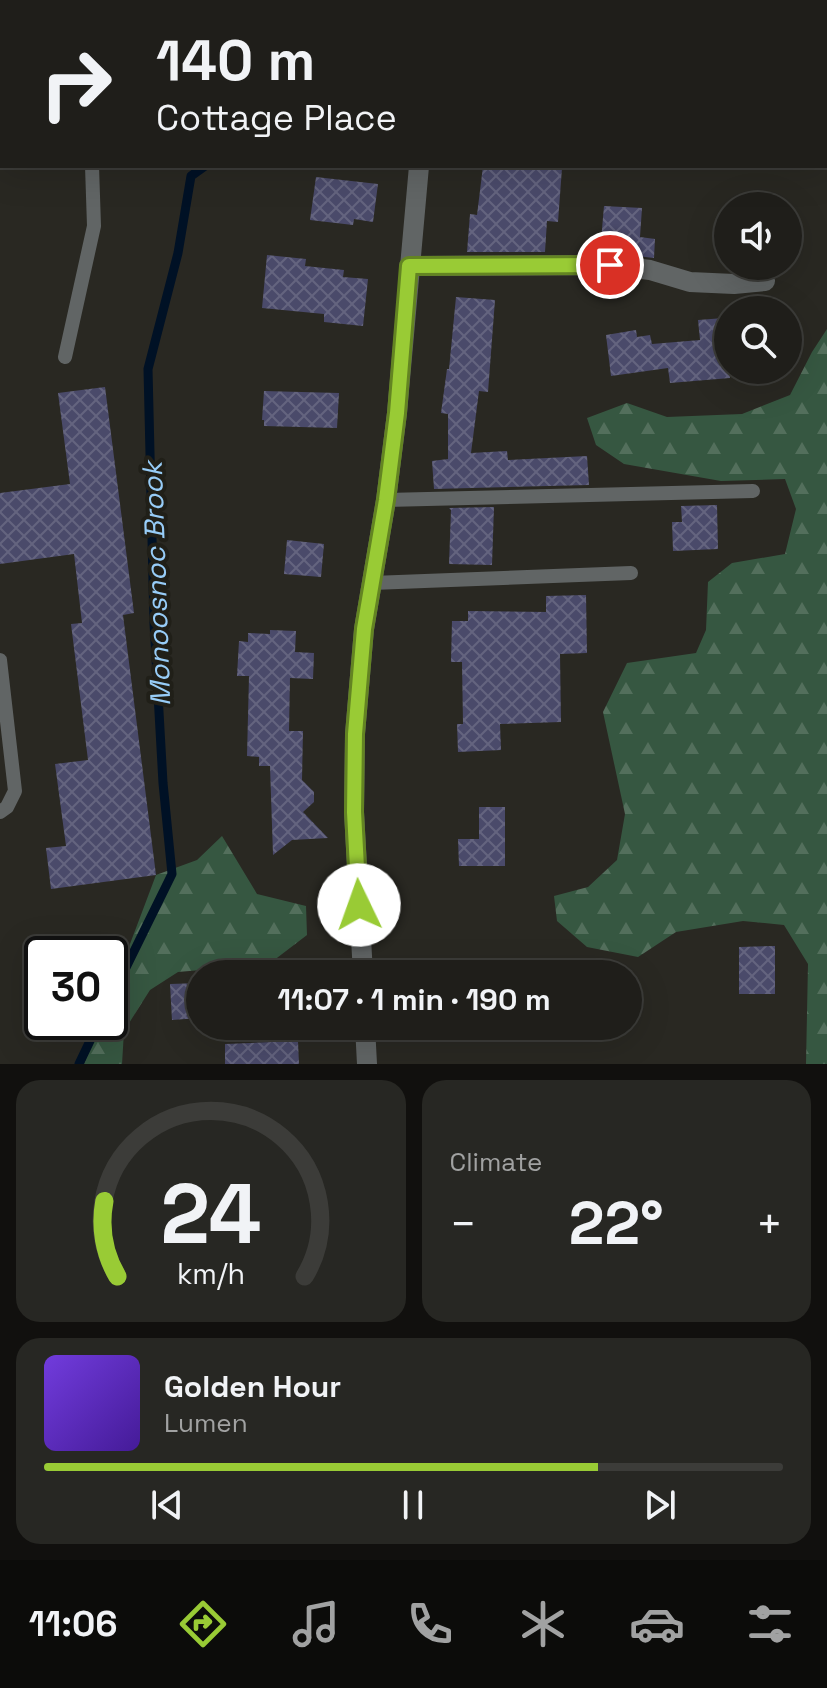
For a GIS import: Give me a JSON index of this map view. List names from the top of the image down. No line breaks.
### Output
{"water":["Monoosnoc Brook"],"page":{"turn":["140 m","Cottage Place"],"limit":"30","trip":"11:07 · 1 min · 190 m","tile":"Climate","heat":["−","22°","+"],"song":["Golden Hour","Lumen"],"tabs":"11:06","gauge":["24","km/h"]}}
